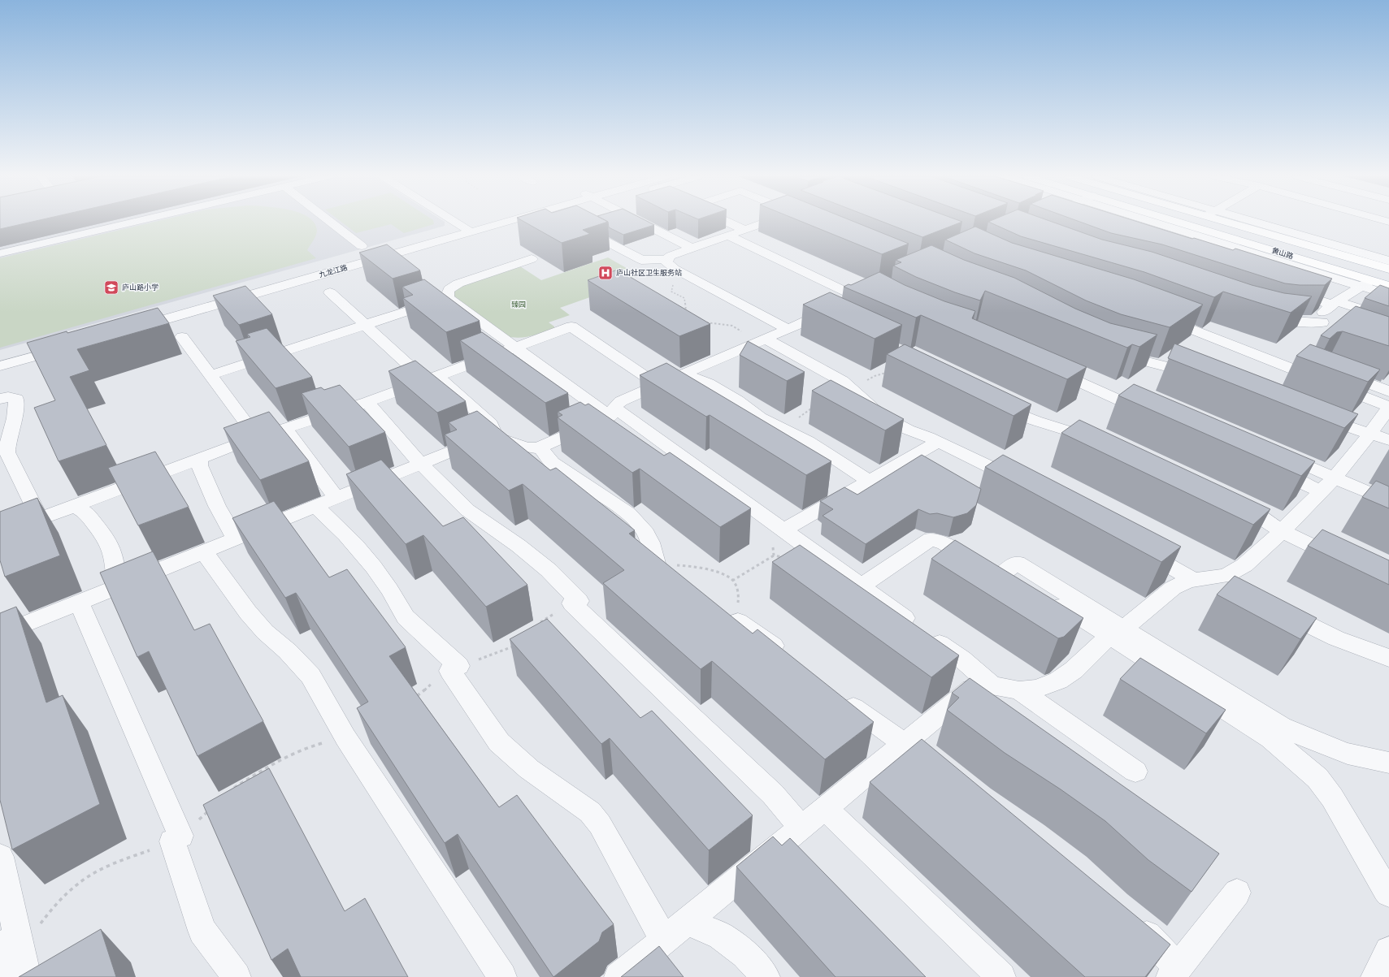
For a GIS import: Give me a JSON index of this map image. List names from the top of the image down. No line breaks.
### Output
{"streets":{"main road":["黄山路"],"street":["九龙江路"]},"parks":["臻园"],"places":{"hospital":["庐山社区卫生服务站"],"school or university":["庐山路小学"]}}
